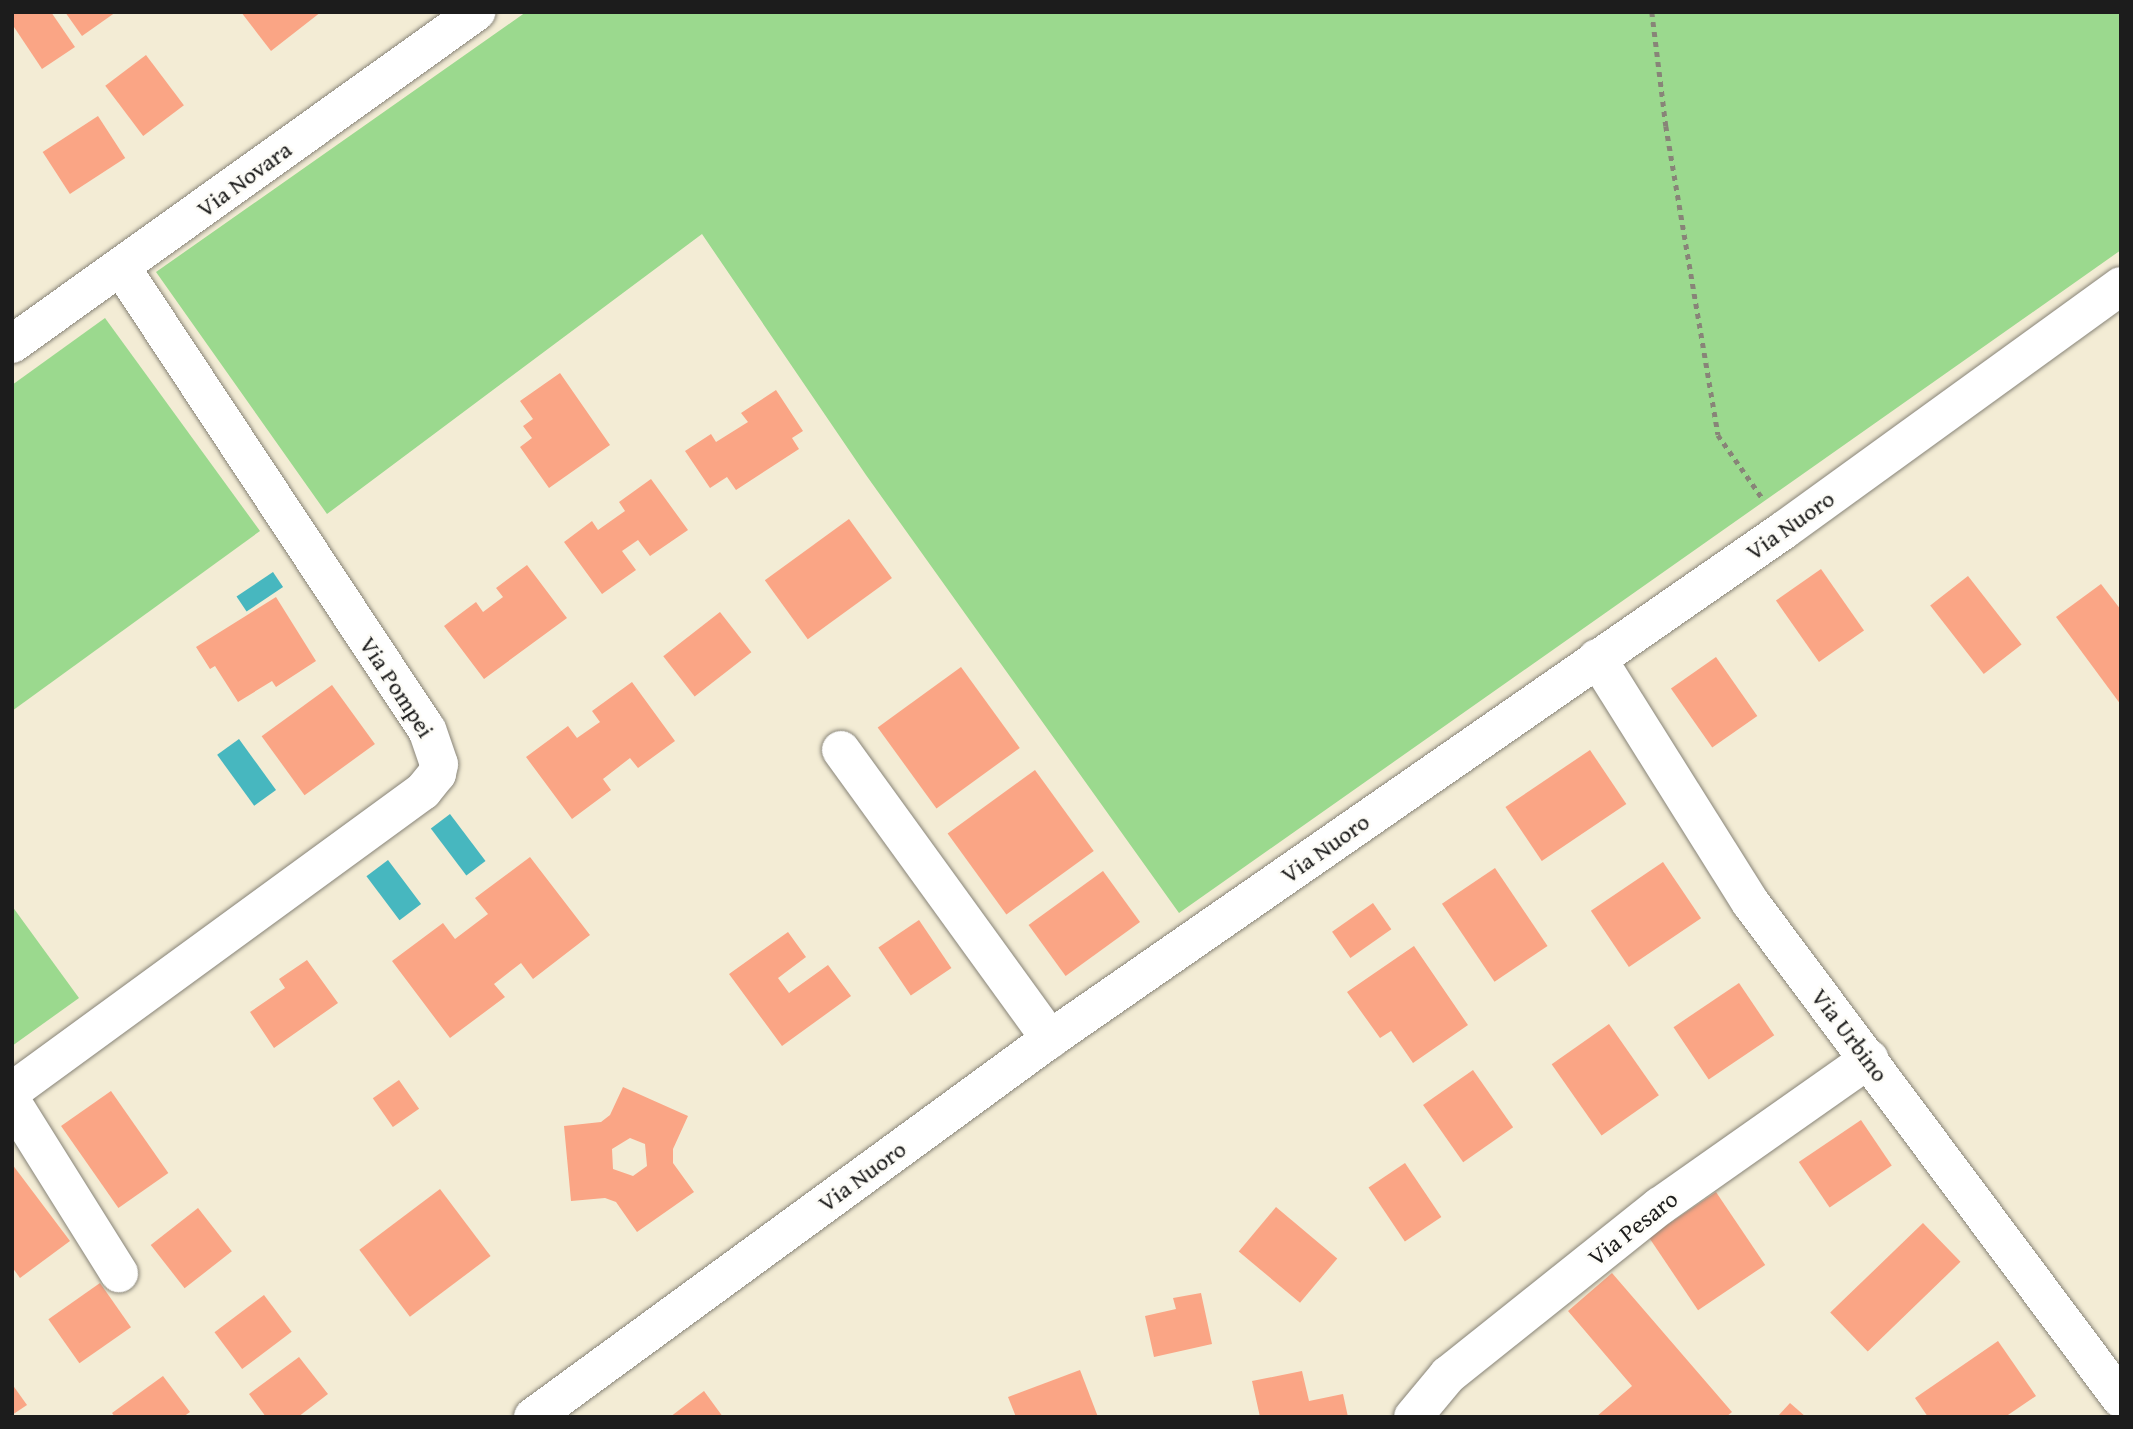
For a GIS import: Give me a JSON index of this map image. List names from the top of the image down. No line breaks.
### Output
{"streets":{"street":["Via Novara","Via Nuoro","Via Pompei","Via Urbino","Via Pesaro"]},"crossings":[["Via Novara","Via Pompei"],["Via Nuoro","Via Urbino"],["Via Urbino","Via Pesaro"]]}
